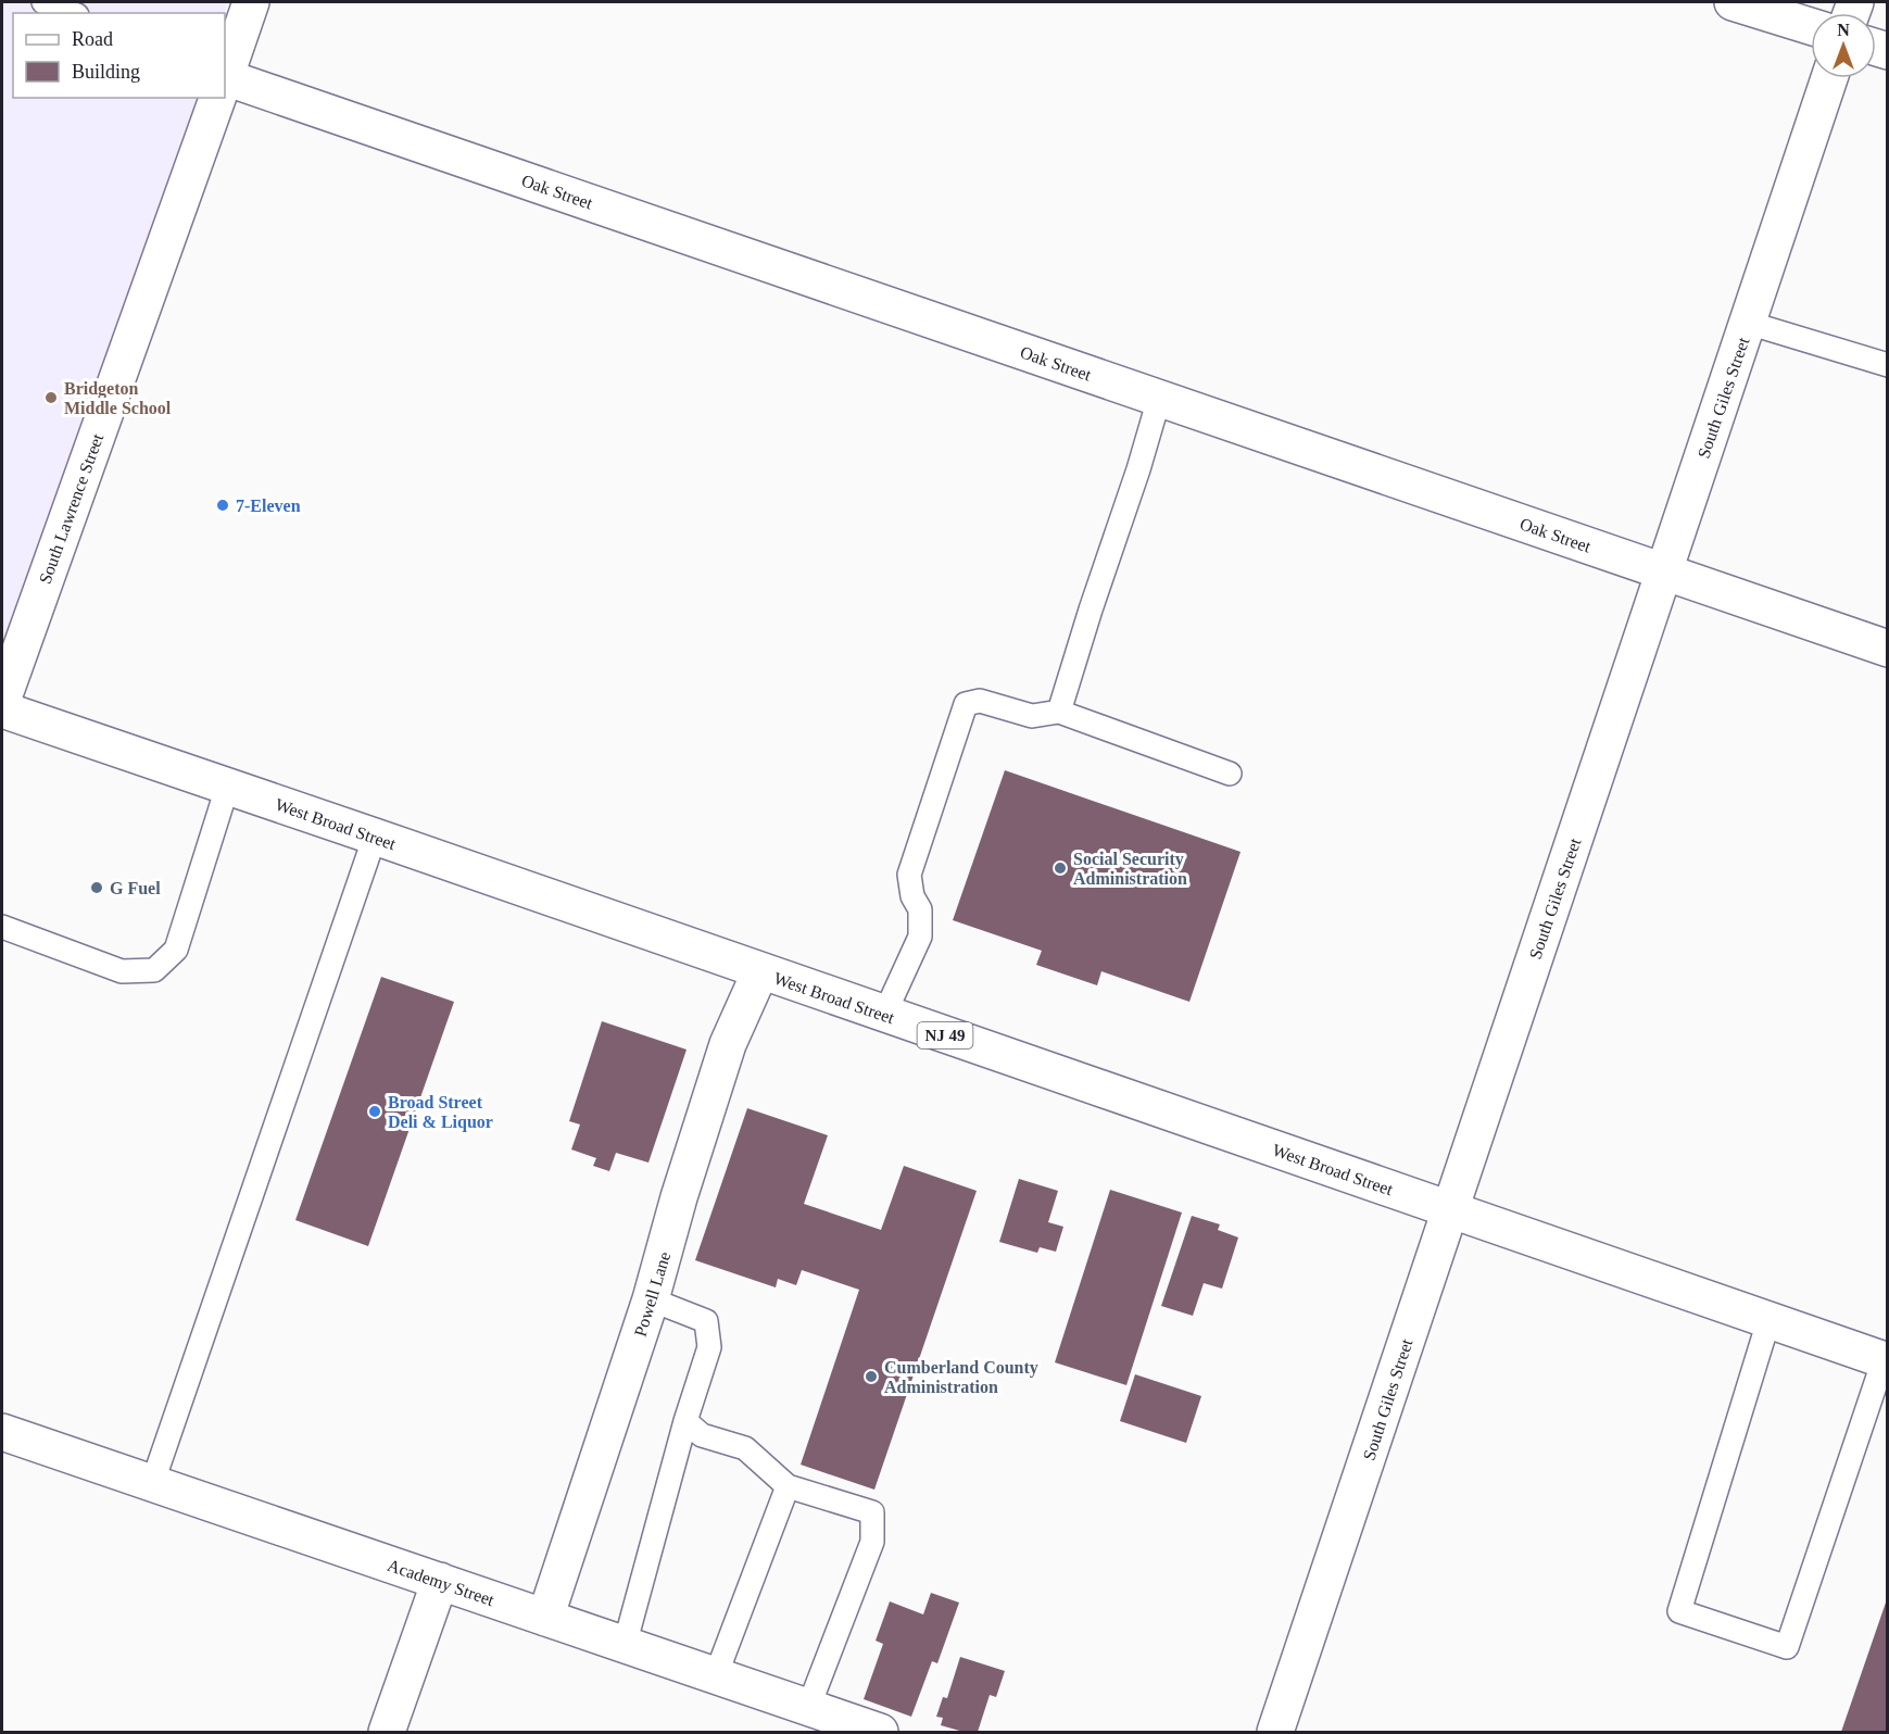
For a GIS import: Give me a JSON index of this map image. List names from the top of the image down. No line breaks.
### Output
{"streets":{"main road":["Oak Street","South Giles Street","South Lawrence Street","West Broad Street","NJ 49","Powell Lane","Academy Street"]},"crossings":[["Oak Street","South Giles Street"],["South Giles Street","West Broad Street"],["West Broad Street","Powell Lane"],["Powell Lane","Academy Street"]],"places":["Bridgeton Middle School","7-Eleven","Social Security Administration","G Fuel","Broad Street Deli & Liquor","Cumberland County Administration"],"legend":["Road","Building"],"north":"top"}
